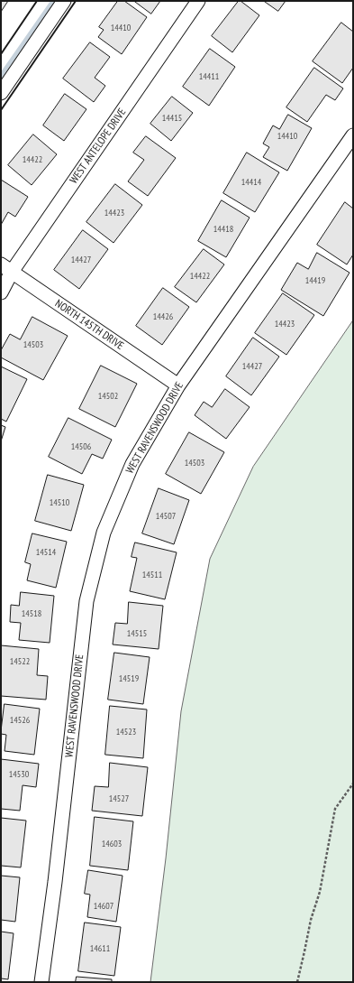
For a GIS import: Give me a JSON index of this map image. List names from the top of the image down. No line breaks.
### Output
{"streets":{"street":["WEST ANTELOPE DRIVE","NORTH 145TH DRIVE","WEST RAVENSWOOD DRIVE"]},"crossings":[["WEST ANTELOPE DRIVE","NORTH 145TH DRIVE"],["NORTH 145TH DRIVE","WEST RAVENSWOOD DRIVE"]],"house_numbers":["14410","14411","14415","14410","14422","14414","14423","14418","14427","14422","14419","14426","14423","14503","14427","14502","14506","14503","14510","14507","14514","14511","14518","14515","14522","14519","14526","14523","14530","14527","14603","14607","14611"]}
